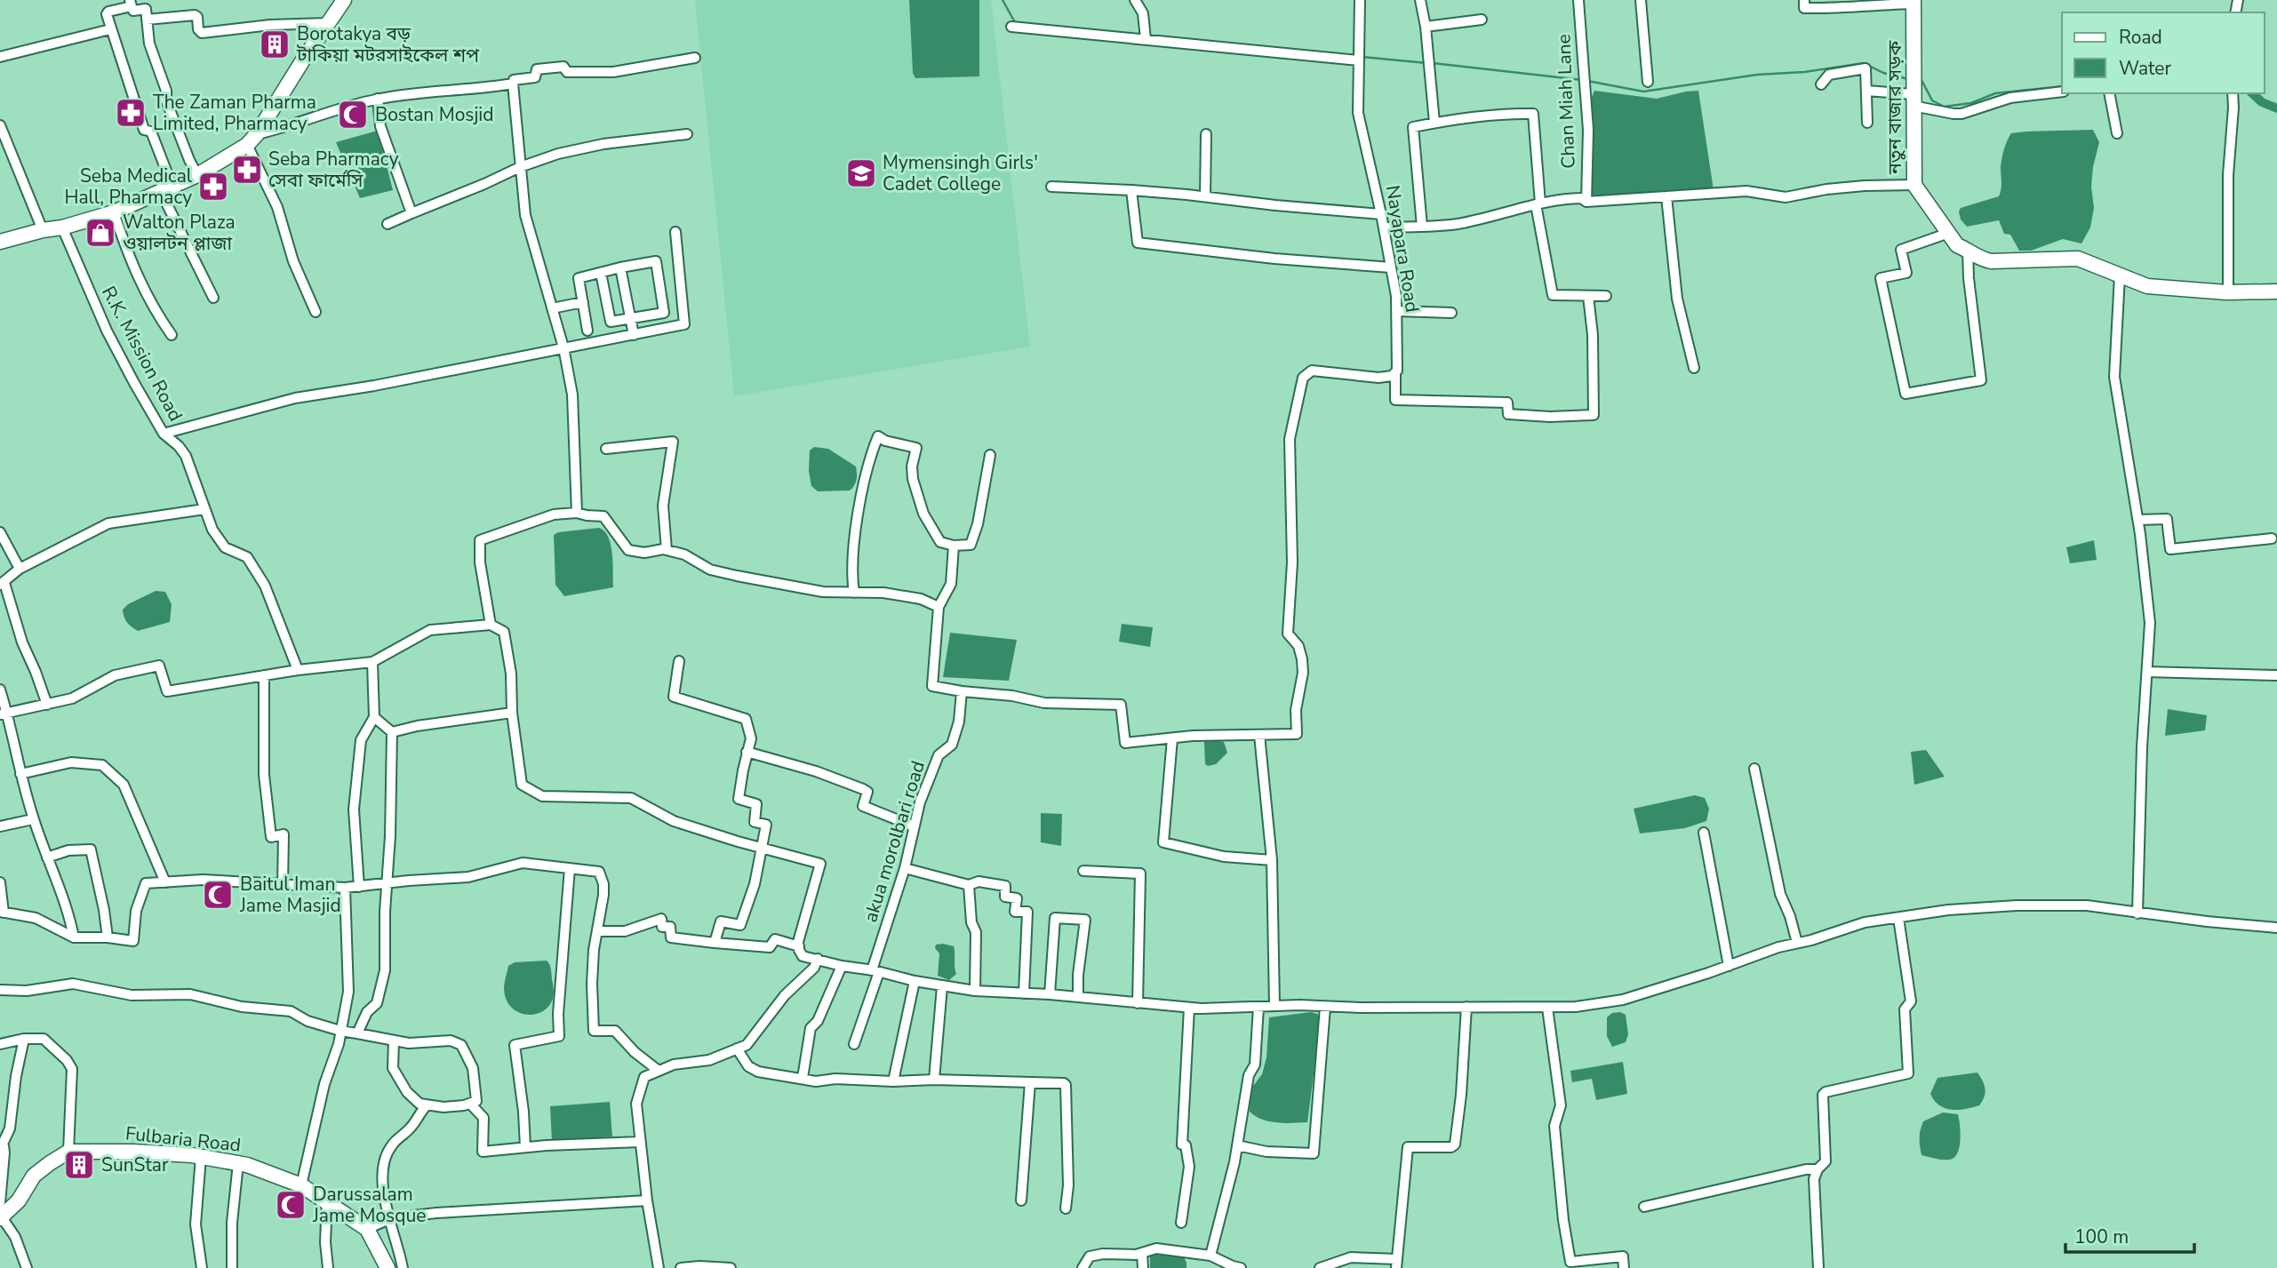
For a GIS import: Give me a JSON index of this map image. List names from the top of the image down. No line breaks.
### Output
{"streets":{"main road":["নতুন বাজার সড়ক","Fulbaria Road"],"street":["Chan Miah Lane","Nayapara Road","R.K. Mission Road","akua morolbari road"]},"places":{"building":["Borotakya বড় টাকিয়া মটরসাইকেল শপ","SunStar"],"pharmacy":["The Zaman Pharma Limited, Pharmacy","Seba Pharmacy সেবা ফার্মেসি","Seba Medical Hall, Pharmacy"],"mosque":["Bostan Mosjid","Baitul Iman Jame Masjid","Darussalam Jame Mosque"],"school or university":["Mymensingh Girls' Cadet College"],"shop":["Walton Plaza ওয়ালটন প্লাজা"]},"legend":["Road","Water"],"scale_bar":"100 m"}
